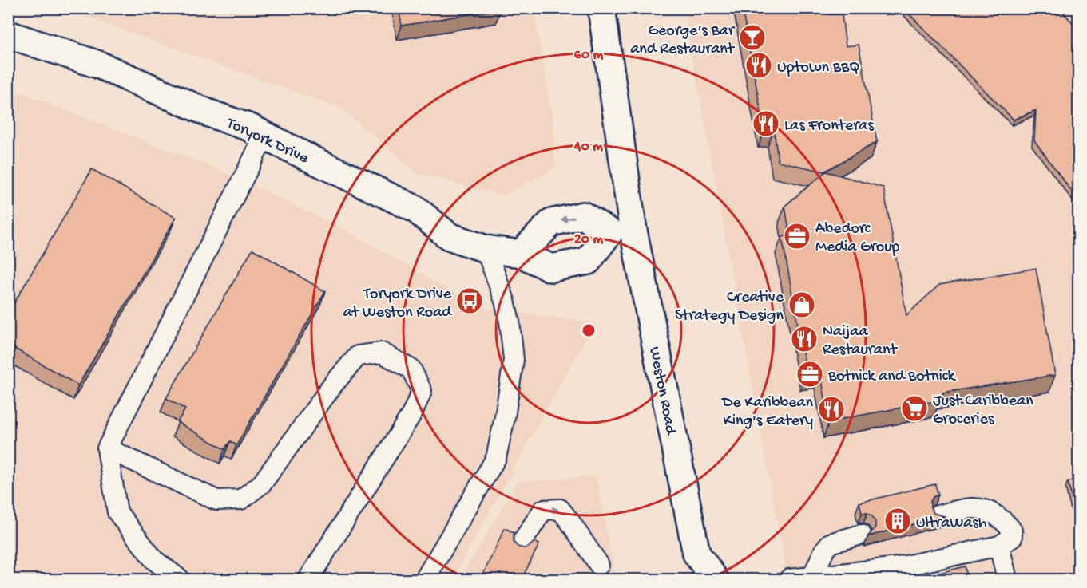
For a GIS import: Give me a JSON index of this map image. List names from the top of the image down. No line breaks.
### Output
{"streets":{"street":["Toryork Drive","Weston Road"]},"crossings":[["Toryork Drive","Weston Road"]],"places":{"bar":["George's Bar and Restaurant"],"restaurant":["Uptown BBQ","Las Fronteras","Naijaa Restaurant","De Karibbean King's Eatery"],"office":["Abedorc Media Group","Botnick and Botnick"],"bus stop":["Toryork Drive at Weston Road"],"shop":["Creative Strategy Design"],"supermarket":["Just Caribbean Groceries"],"building":["UltraWash"]},"rings":["60 m","40 m","20 m"]}
